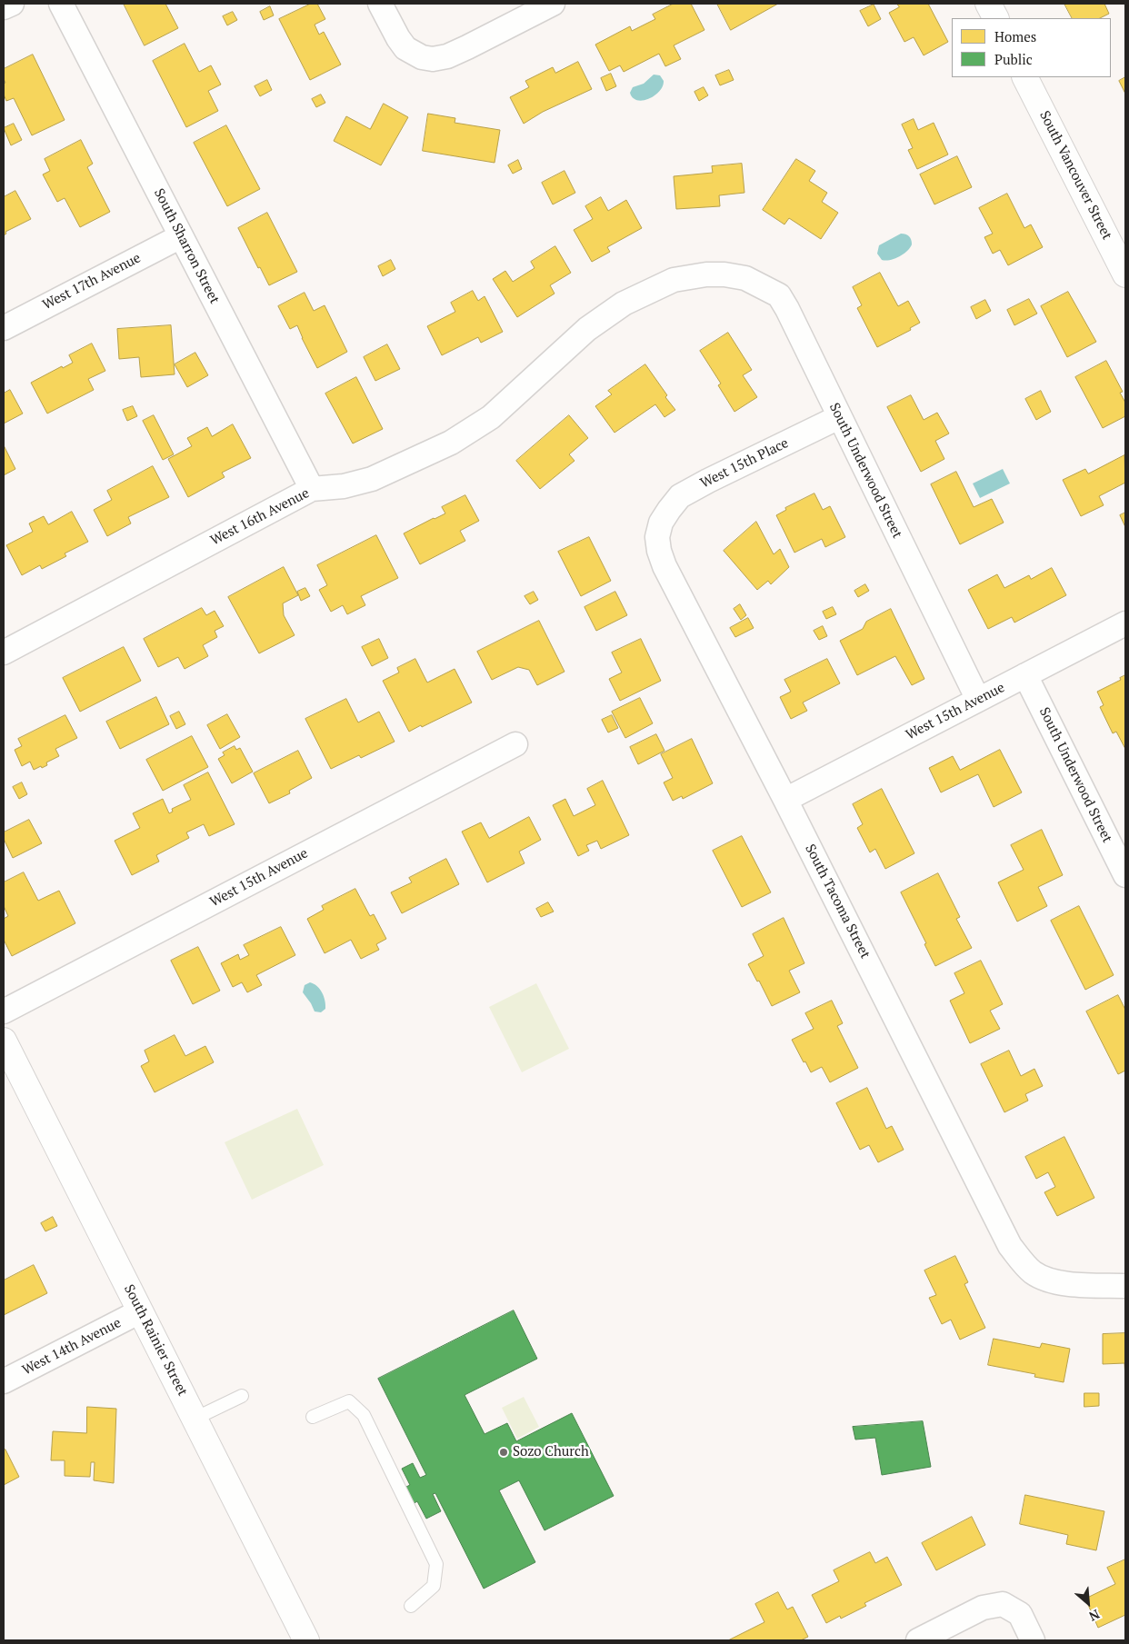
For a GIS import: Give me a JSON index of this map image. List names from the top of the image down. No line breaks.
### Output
{"streets":{"street":["South Vancouver Street","South Sharron Street","West 17th Avenue","West 15th Place","South Underwood Street","West 16th Avenue","West 15th Avenue","South Tacoma Street","South Rainier Street","West 14th Avenue"]},"crossings":[["South Sharron Street","West 17th Avenue"],["South Sharron Street","West 16th Avenue"],["West 15th Place","South Underwood Street"],["West 15th Place","South Tacoma Street"],["South Underwood Street","West 16th Avenue"],["South Underwood Street","West 15th Avenue"],["West 15th Avenue","South Tacoma Street"],["South Rainier Street","West 14th Avenue"]],"places":["Sozo Church"],"legend":["Homes","Public"],"north":"bottom right"}
